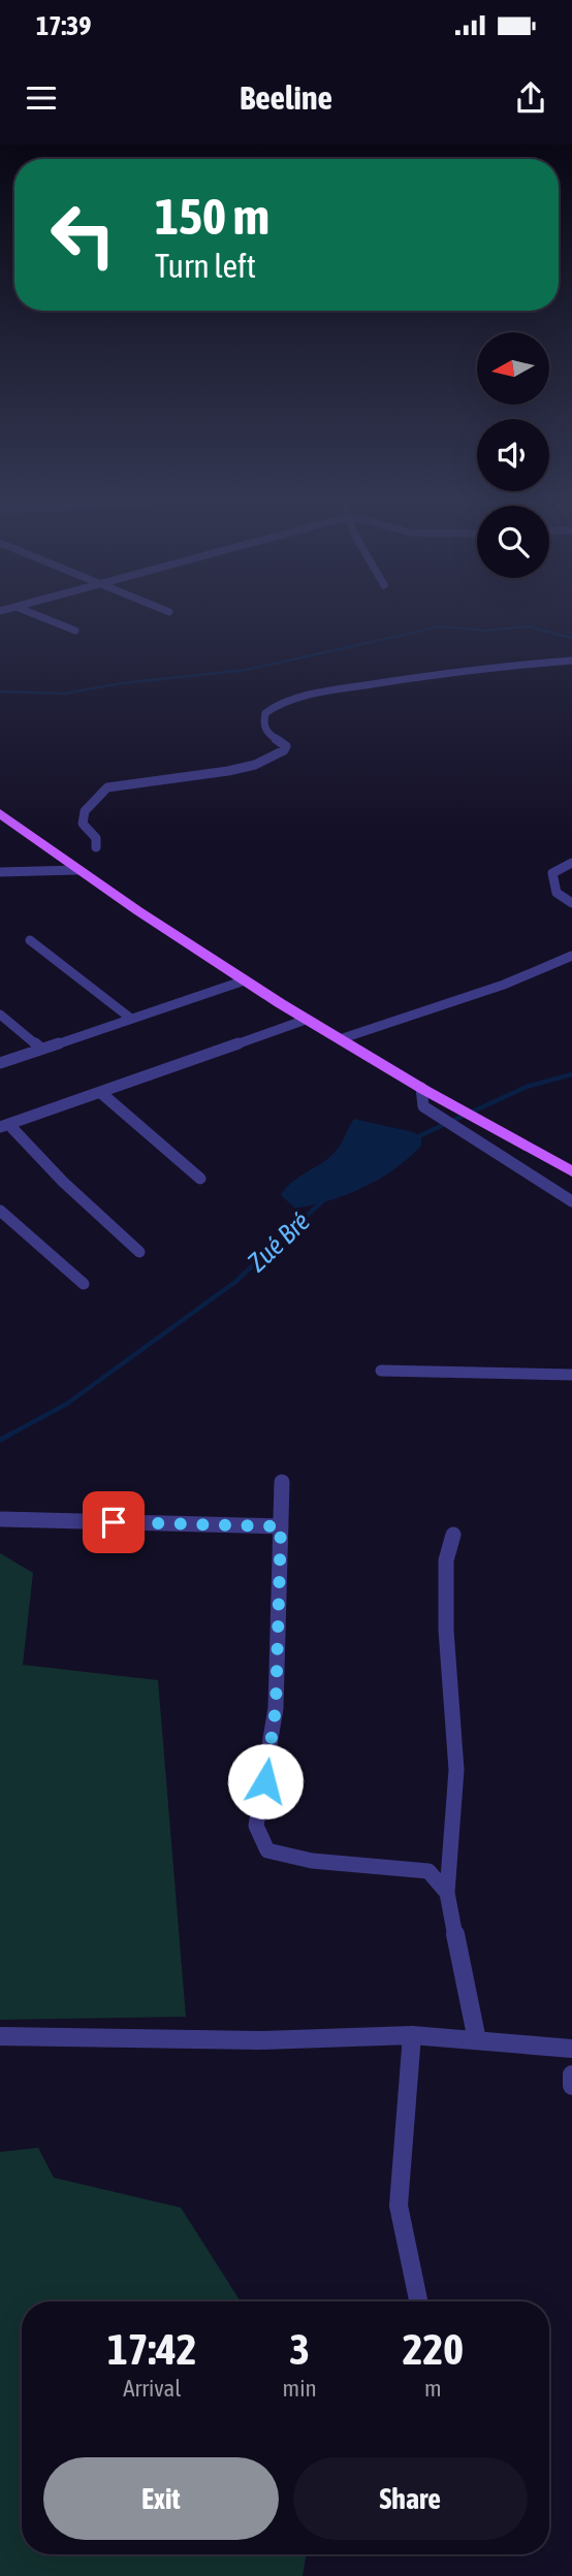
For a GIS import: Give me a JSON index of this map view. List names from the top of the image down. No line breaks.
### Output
{"water":["Zué Bré"],"north":"left","page":{"status":"17:39","header":"Beeline","turn":["150 m","Turn left"],"eta":["17:42","Arrival","3","min","220","m"],"buttons":["Exit","Share"]}}
